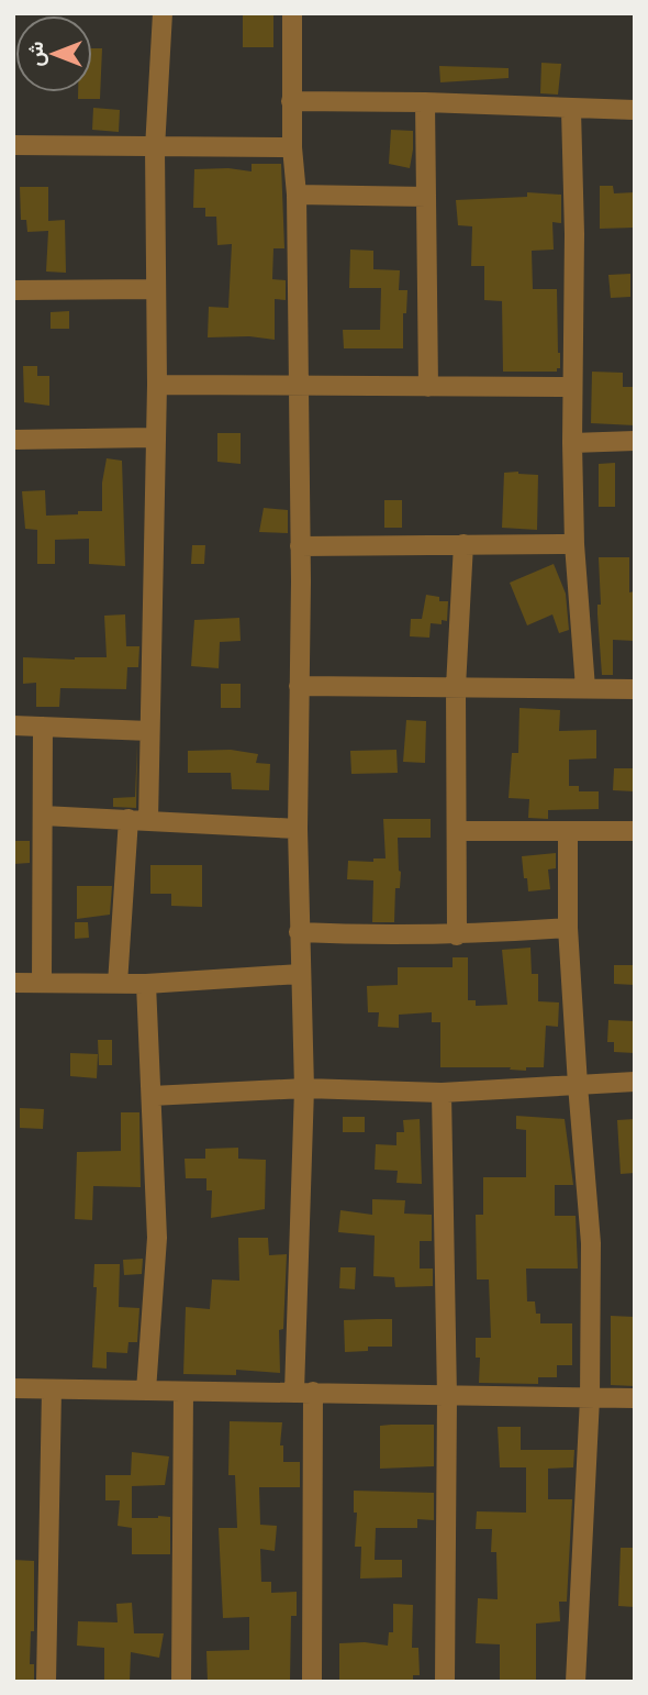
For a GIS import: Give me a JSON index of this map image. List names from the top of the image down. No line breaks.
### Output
{"north":"left"}
